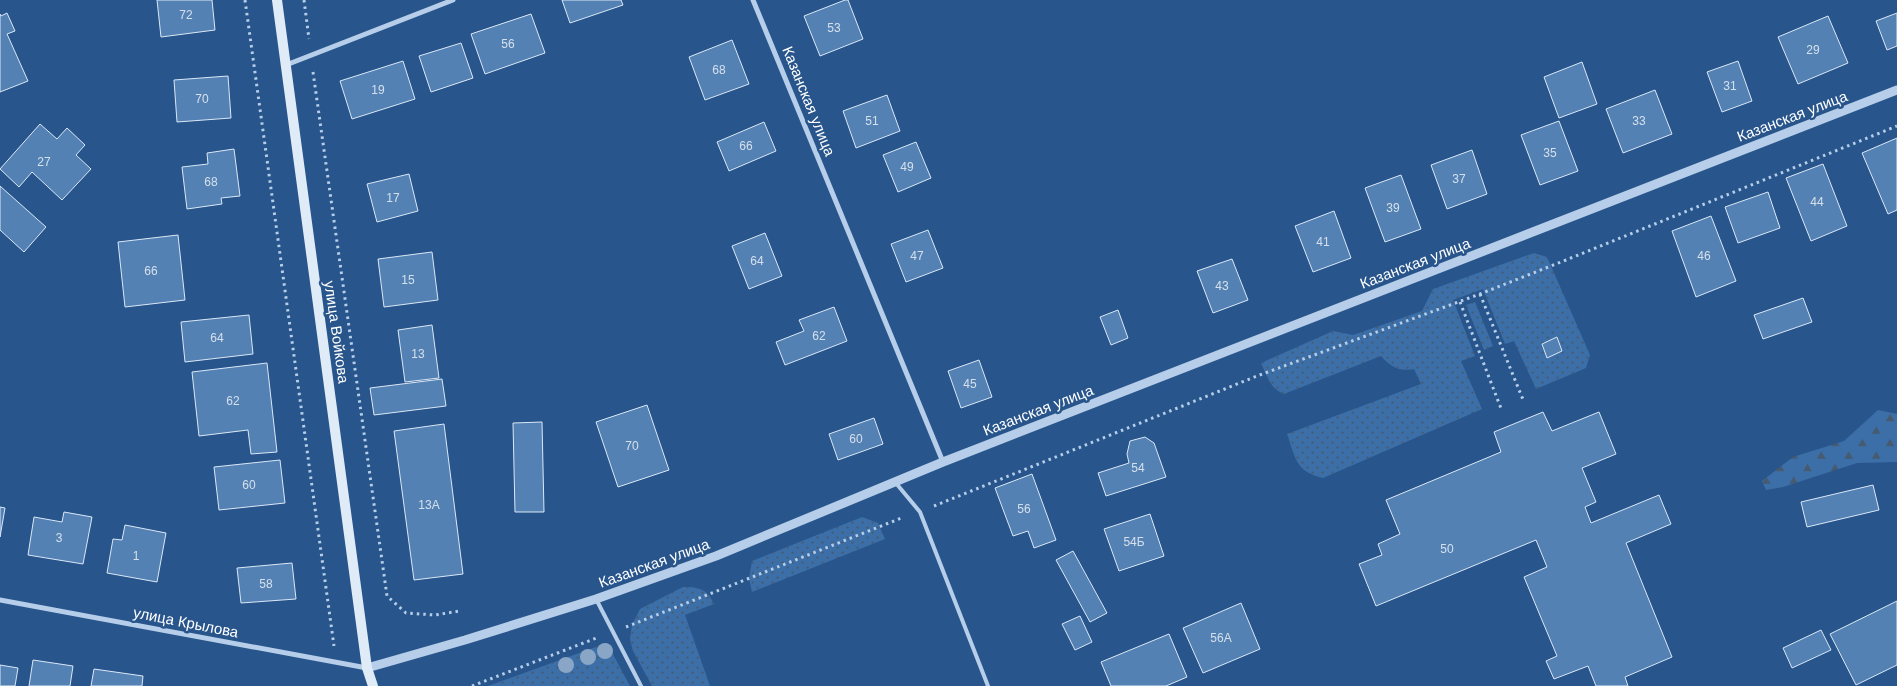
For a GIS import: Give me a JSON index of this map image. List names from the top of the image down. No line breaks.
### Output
{"streets":{"main road":["улица Войкова"],"street":["Казанская улица","улица Крылова"]},"crossings":[["Казанская улица","улица Войкова"],["Казанская улица","улица Крылова"],["улица Войкова","улица Крылова"]],"house_numbers":["72","53","56","29","68","31","19","70","51","33","66","35","27","49","37","68","17","44","39","41","47","46","64","66","15","43","62","64","13","45","62","60","70","54","60","13А","56","3","54Б","50","1","58","56А"]}
